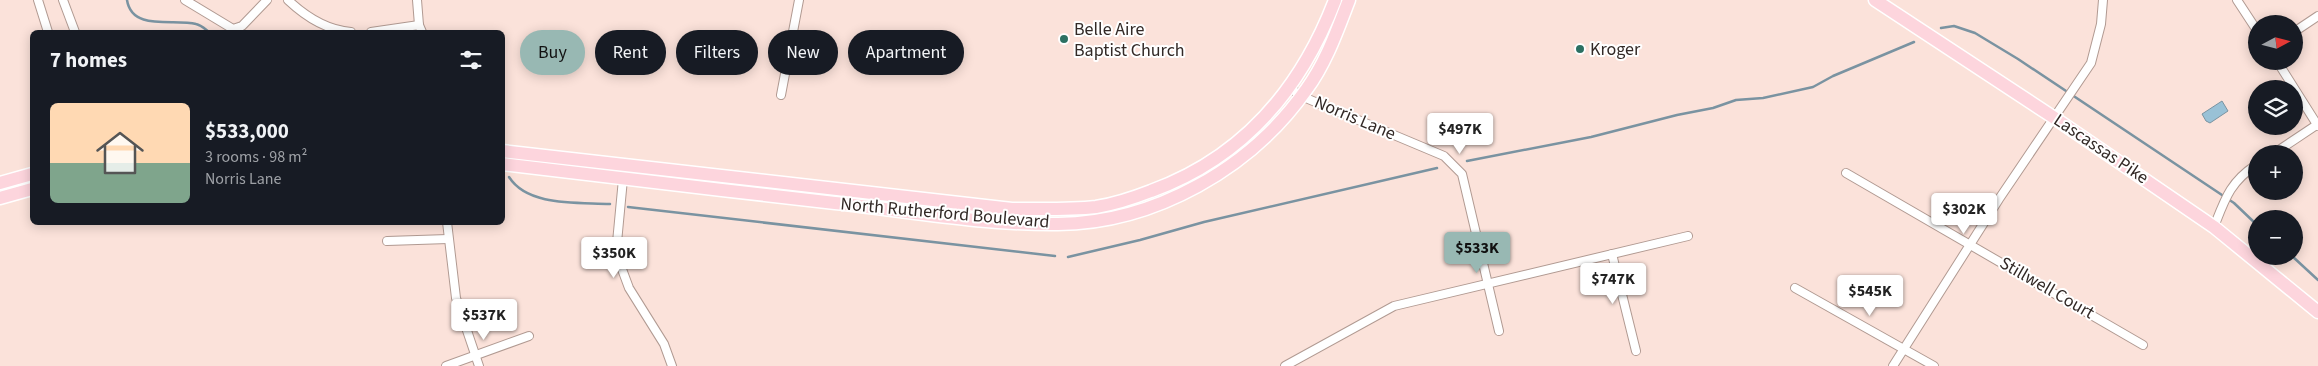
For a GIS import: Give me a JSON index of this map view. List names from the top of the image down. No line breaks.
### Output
{"streets":{"main road":["Lascassas Pike","North Rutherford Boulevard"],"street":["Norris Lane","Stillwell Court"]},"crossings":[["Norris Lane","North Rutherford Boulevard"]],"places":["Belle Aire Baptist Church","Kroger"],"north":"right","page":{"map_buttons":["+","−"],"chip":["Buy","Rent","Filters","New","Apartment"],"heading":"7 homes","list":[{"name":"$533,000","note":"3 rooms · 98 m² · Norris Lane"}],"price":["$497K","$302K","$533K","$350K","$747K","$545K","$537K"]}}
